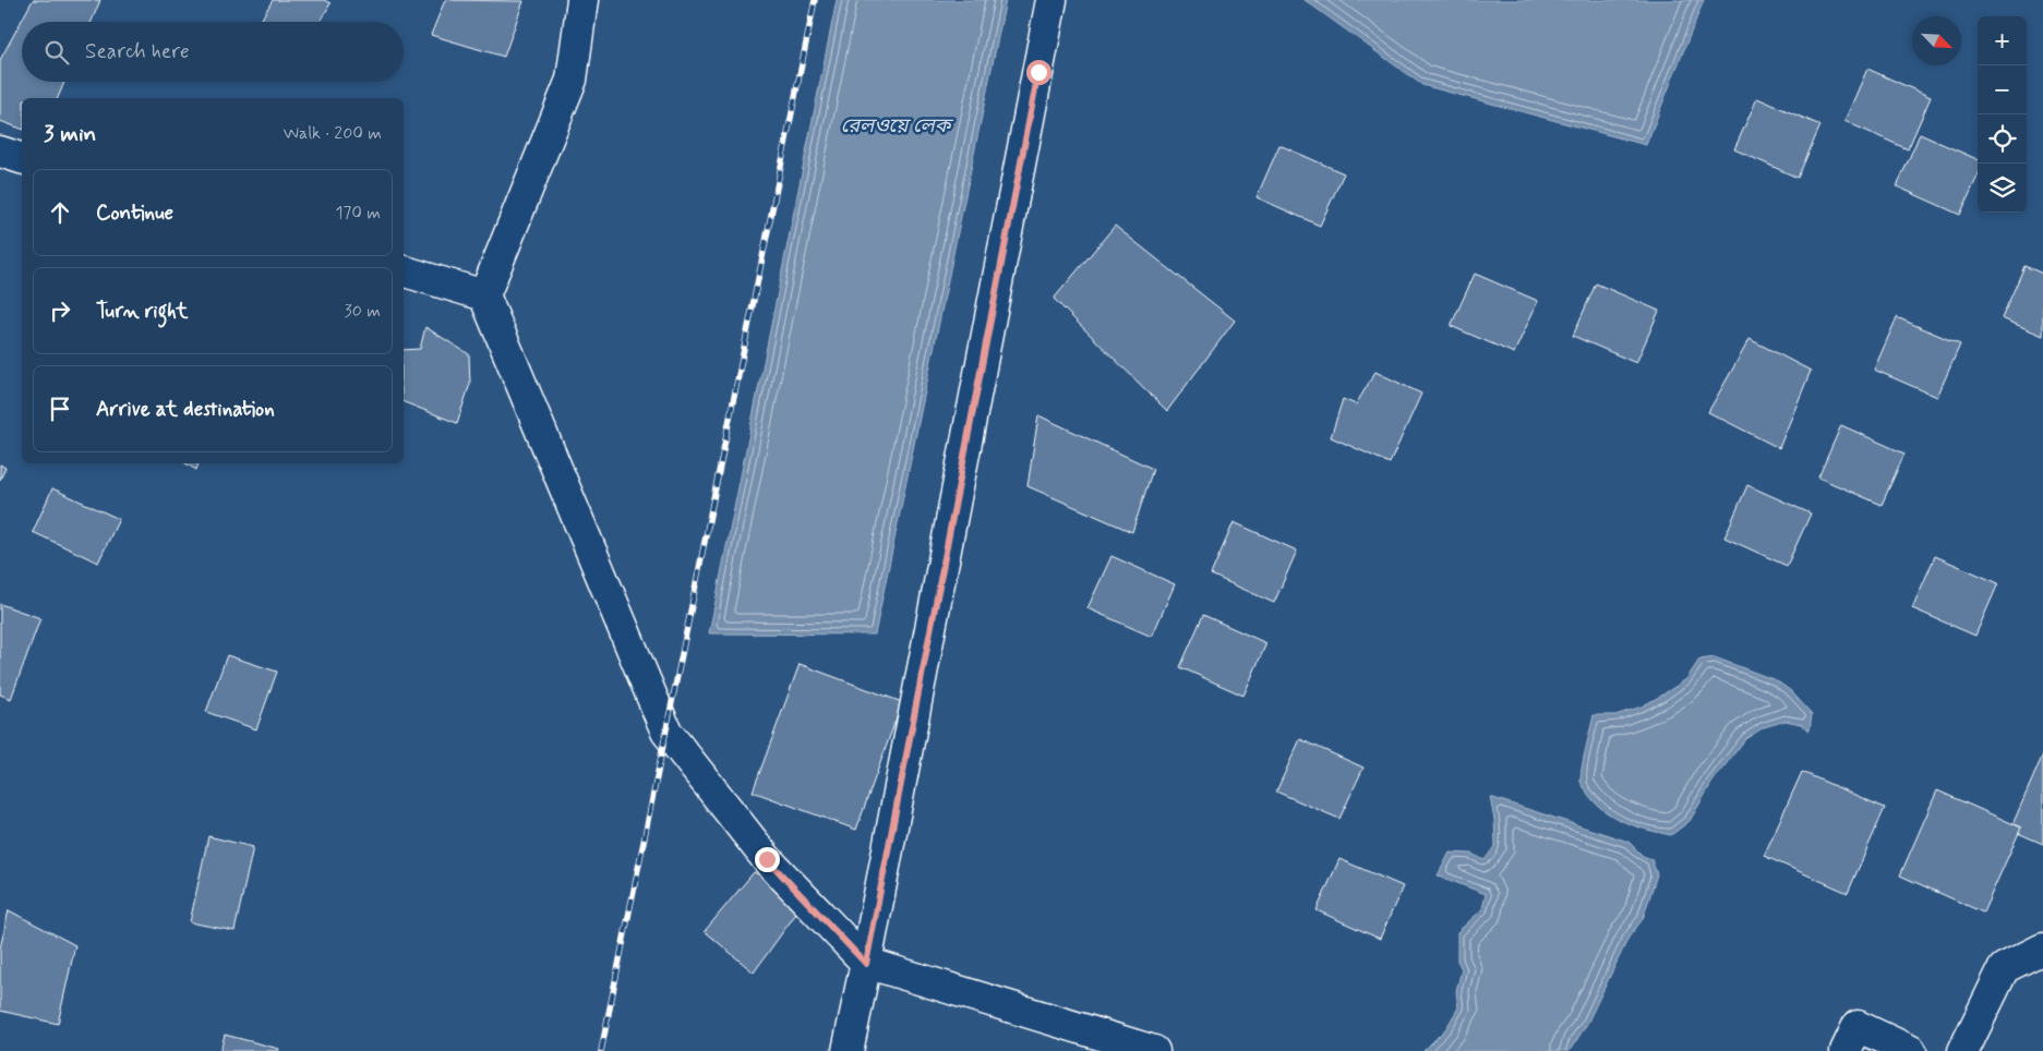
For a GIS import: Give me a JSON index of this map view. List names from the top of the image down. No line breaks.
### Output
{"water":["রেলওয়ে লেক"],"north":"bottom right","page":{"map_buttons":["+","−"],"search":"Search here","heading":["3 min","Walk · 200 m"],"list":[["Continue","170 m"],["Turn right","30 m"],"Arrive at destination"]}}
